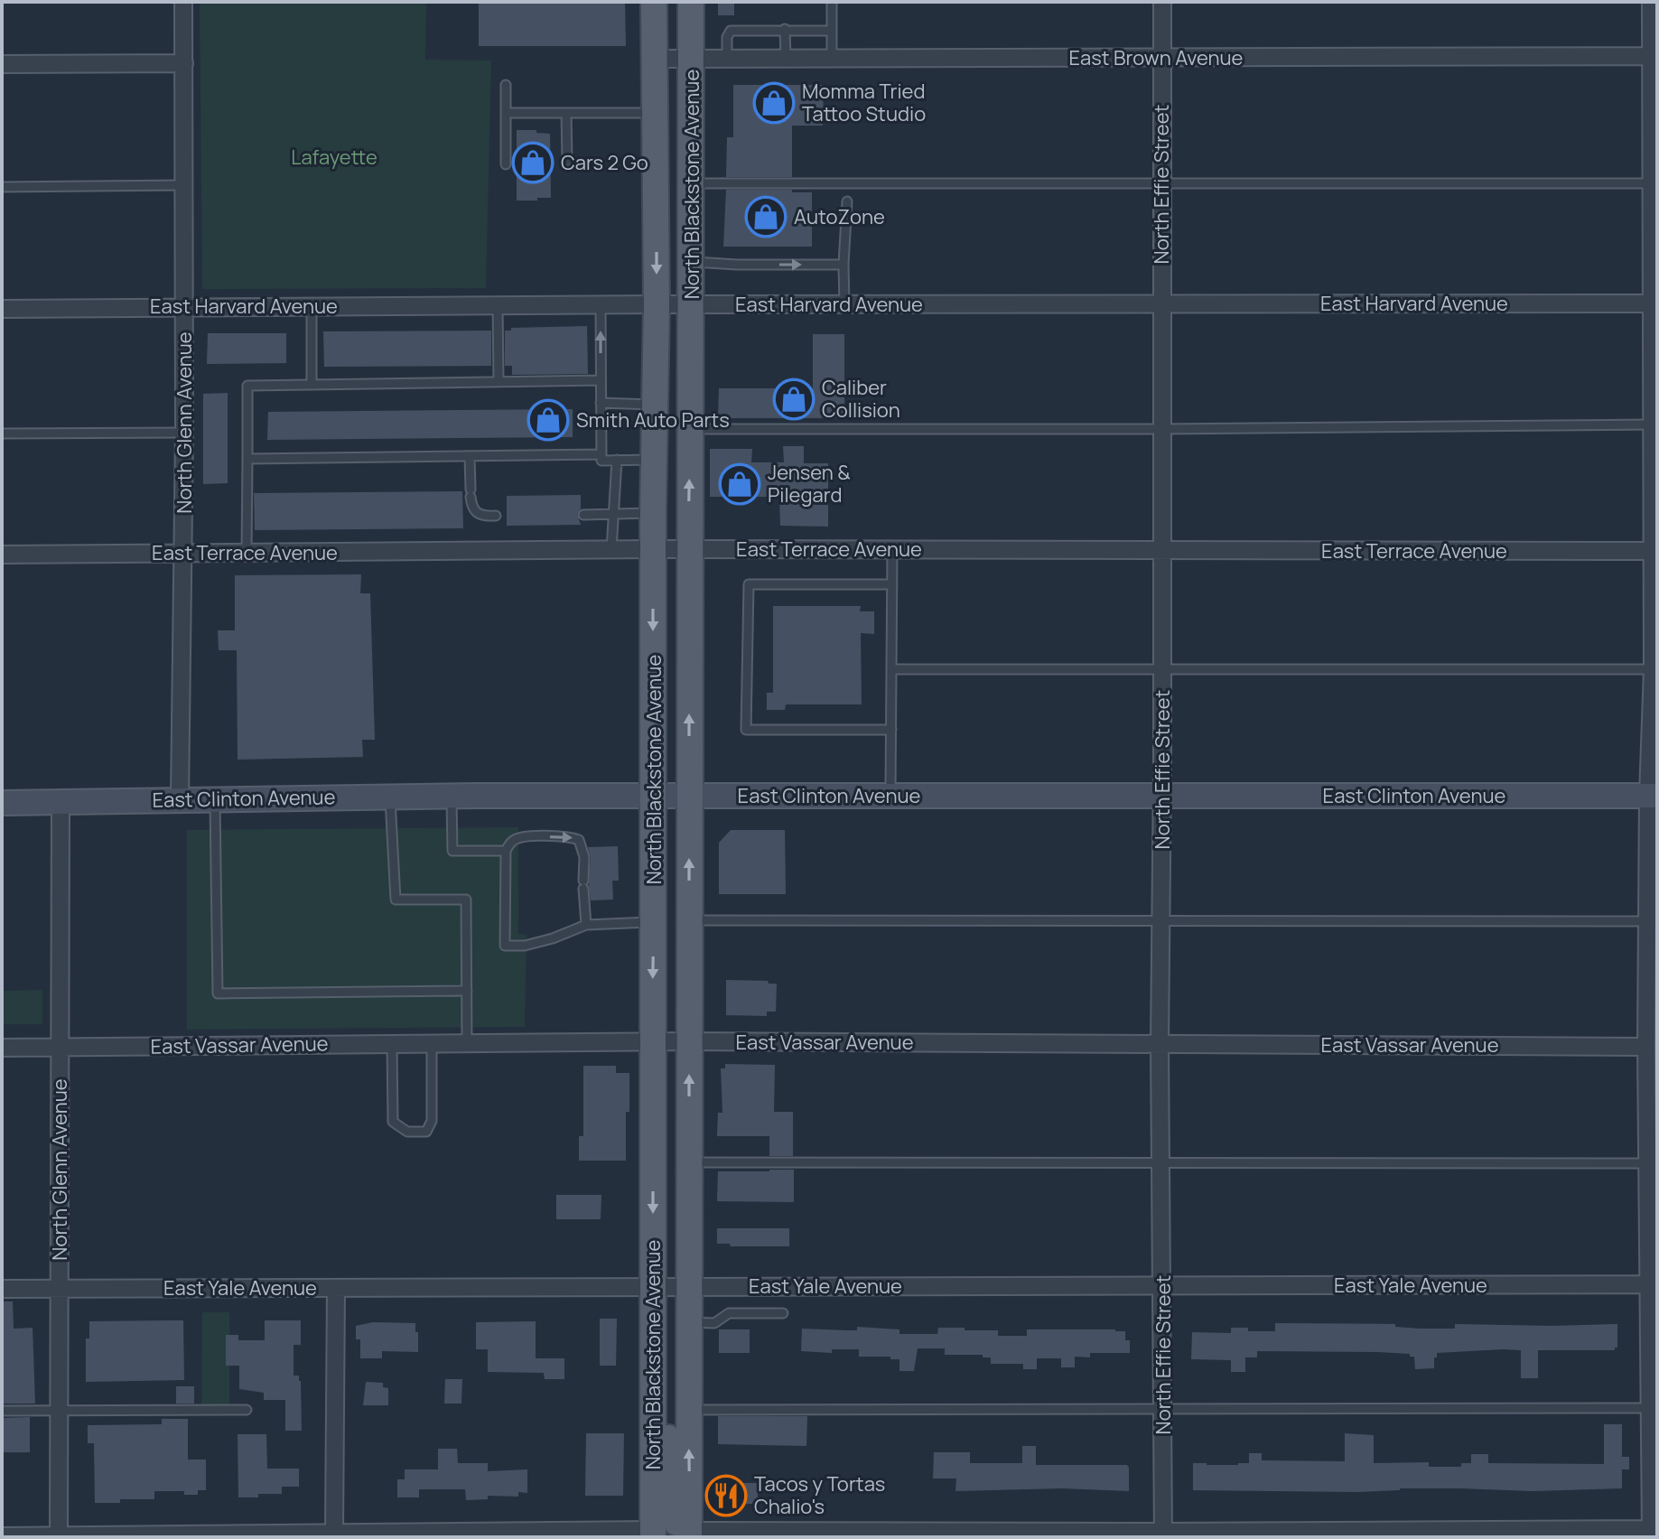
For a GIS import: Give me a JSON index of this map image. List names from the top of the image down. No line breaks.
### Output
{"streets":{"main road":["North Blackstone Avenue","East Clinton Avenue"],"street":["East Brown Avenue","North Effie Street","East Harvard Avenue","North Glenn Avenue","East Terrace Avenue","East Vassar Avenue","East Yale Avenue"]},"crossings":[["East Brown Avenue","North Blackstone Avenue"],["East Brown Avenue","North Effie Street"],["North Blackstone Avenue","East Harvard Avenue"],["North Blackstone Avenue","East Terrace Avenue"],["North Blackstone Avenue","East Clinton Avenue"],["North Blackstone Avenue","East Vassar Avenue"],["North Blackstone Avenue","East Yale Avenue"],["North Effie Street","East Harvard Avenue"],["North Effie Street","East Terrace Avenue"],["North Effie Street","East Clinton Avenue"],["North Effie Street","East Vassar Avenue"],["North Effie Street","East Yale Avenue"],["East Harvard Avenue","North Glenn Avenue"],["North Glenn Avenue","East Terrace Avenue"],["North Glenn Avenue","East Clinton Avenue"],["North Glenn Avenue","East Vassar Avenue"],["North Glenn Avenue","East Yale Avenue"]],"parks":["Lafayette"],"places":{"shop":["Momma Tried Tattoo Studio","Cars 2 Go","AutoZone","Caliber Collision","Smith Auto Parts","Jensen & Pilegard"],"restaurant":["Tacos y Tortas Chalio's"]}}
